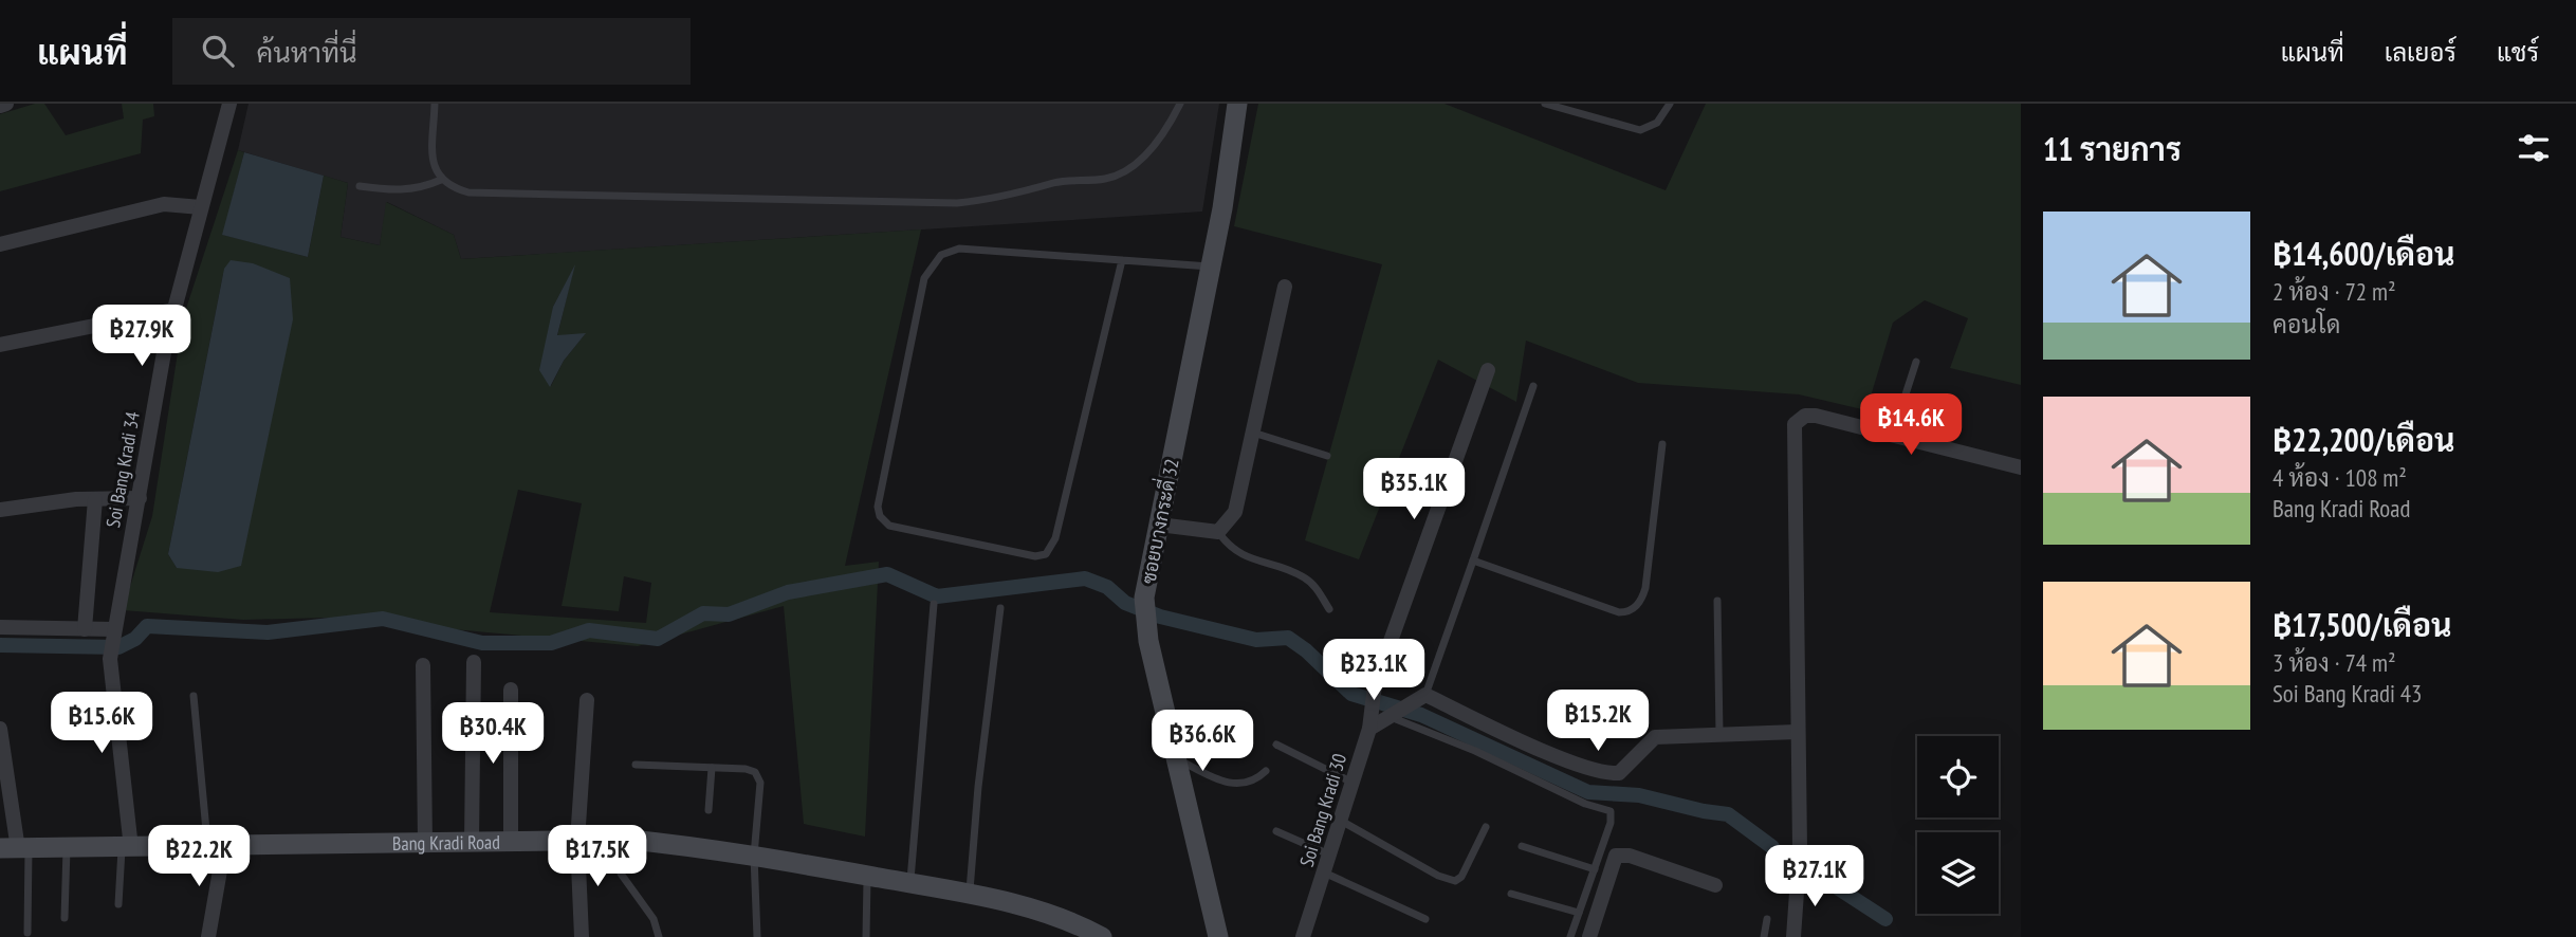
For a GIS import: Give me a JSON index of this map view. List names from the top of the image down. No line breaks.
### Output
{"streets":{"street":["Soi Bang Kradi 34","ซอยบางกระดี่ 32","Soi Bang Kradi 30","Bang Kradi Road"]},"crossings":[["Soi Bang Kradi 34","Bang Kradi Road"]],"page":{"header":"แผนที่","search":"ค้นหาที่นี่","nav":["แผนที่","เลเยอร์","แชร์"],"heading":"11 รายการ","list":[{"name":"฿14,600/เดือน","note":"2 ห้อง · 72 m² · คอนโด"},{"name":"฿22,200/เดือน","note":"4 ห้อง · 108 m² · Bang Kradi Road"},{"name":"฿17,500/เดือน","note":"3 ห้อง · 74 m² · Soi Bang Kradi 43"}],"price":["฿27.9K","฿14.6K","฿35.1K","฿23.1K","฿15.2K","฿15.6K","฿30.4K","฿36.6K","฿22.2K","฿17.5K","฿27.1K"]}}
